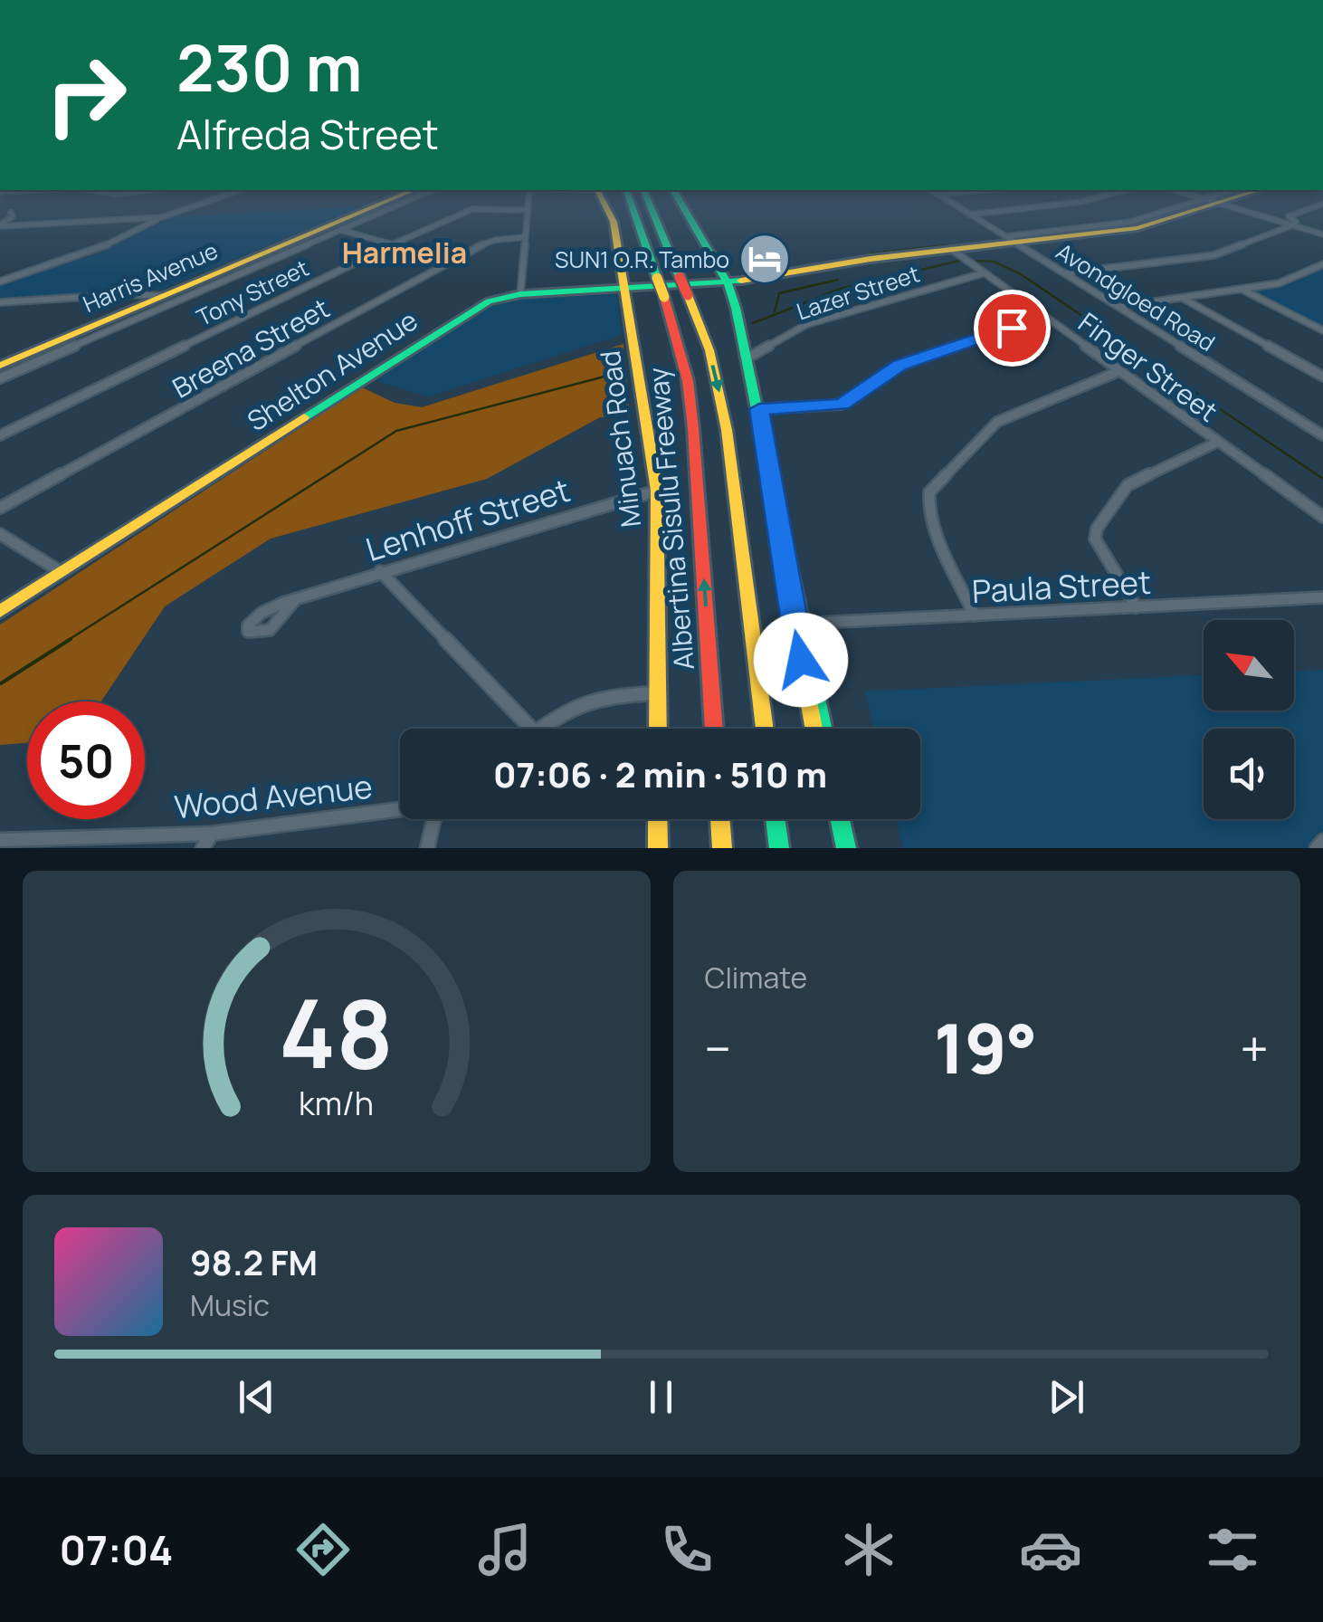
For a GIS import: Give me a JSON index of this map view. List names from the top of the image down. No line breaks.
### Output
{"streets":{"main road":["Harris Avenue","Shelton Avenue","Minuach Road","Albertina Sisulu Freeway"],"street":["Tony Street","Lazer Street","Avondgloed Road","Breena Street","Finger Street","Lenhoff Street","Paula Street","Wood Avenue"]},"crossings":[["Lazer Street","Finger Street"],["Avondgloed Road","Shelton Avenue"],["Finger Street","Shelton Avenue"],["Shelton Avenue","Minuach Road"],["Minuach Road","Lenhoff Street"]],"districts":["Harmelia"],"places":{"hotel":["SUN1 O.R. Tambo"]},"north":"top left","page":{"turn":["230 m","Alfreda Street"],"limit":"50","trip":"07:06 · 2 min · 510 m","tile":"Climate","heat":["−","19°","+"],"song":["98.2 FM","Music"],"tabs":"07:04","gauge":["48","km/h"]}}
